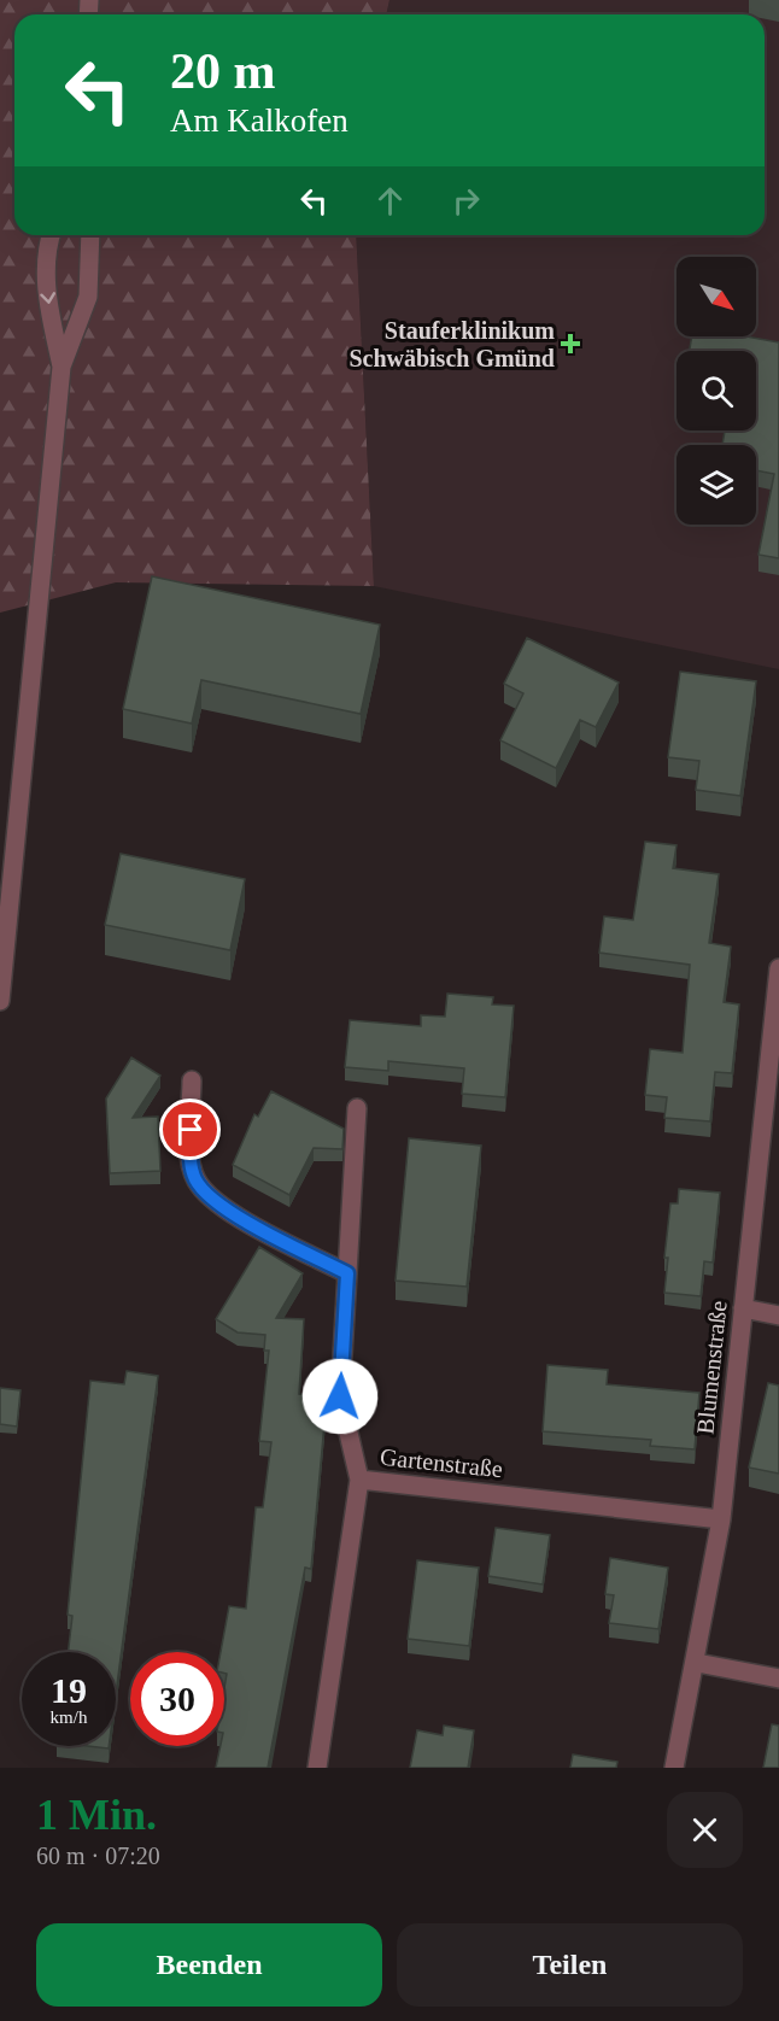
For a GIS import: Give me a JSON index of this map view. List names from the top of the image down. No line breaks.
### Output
{"streets":{"street":["Blumenstraße","Gartenstraße"]},"crossings":[["Blumenstraße","Gartenstraße"]],"places":{"health":["Stauferklinikum Schwäbisch Gmünd"]},"north":"bottom right","page":{"turn":["20 m","Am Kalkofen"],"speed":"19 km/h","limit":"30","heading":["1 Min.","60 m · 07:20"],"buttons":["Beenden","Teilen"]}}
